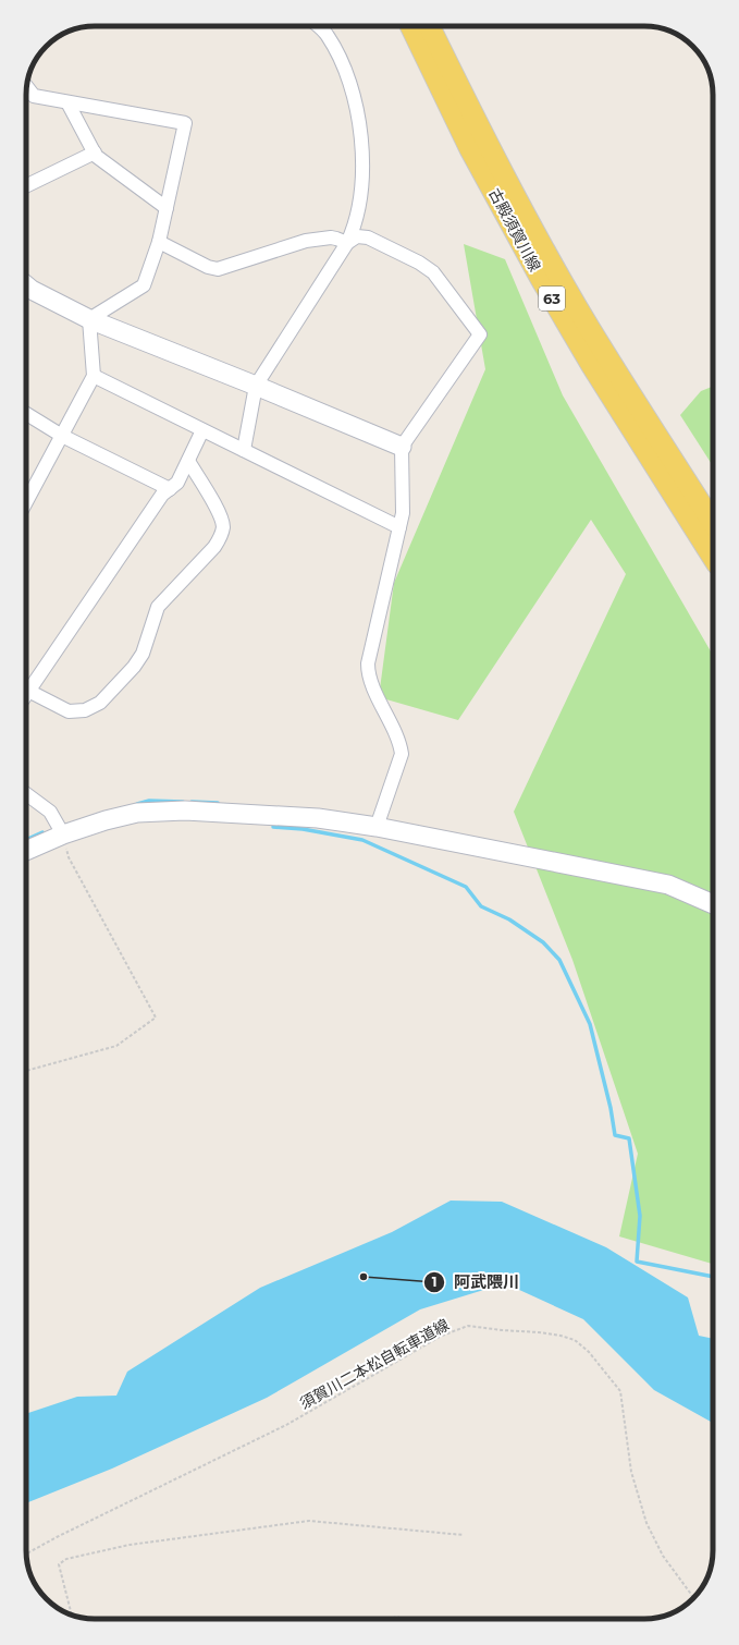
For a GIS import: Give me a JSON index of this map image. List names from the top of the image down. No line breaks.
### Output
{"streets":{"main road":["古殿須賀川線","63"],"path":["須賀川二本松自転車道線"]},"places":["阿武隈川"]}
